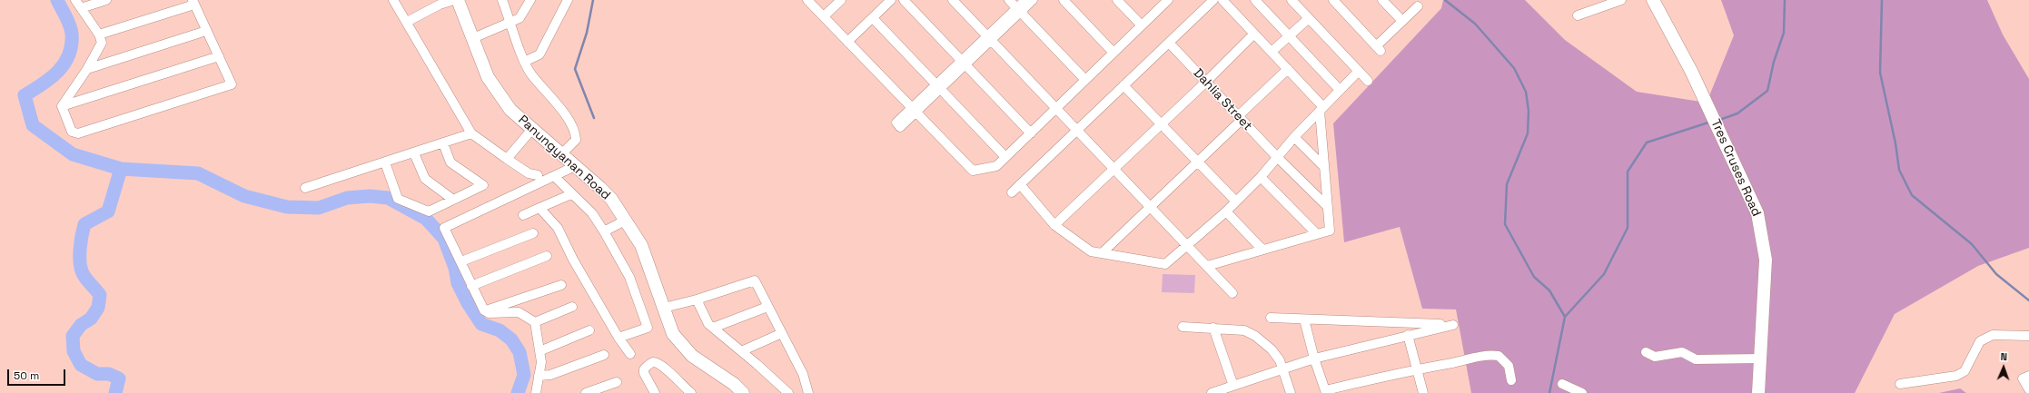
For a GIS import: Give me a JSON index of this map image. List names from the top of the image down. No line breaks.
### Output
{"streets":{"street":["Dahlia Street","Panungyanan Road","Tres Cruses Road"]},"scale_bar":"50 m","north":"top"}
